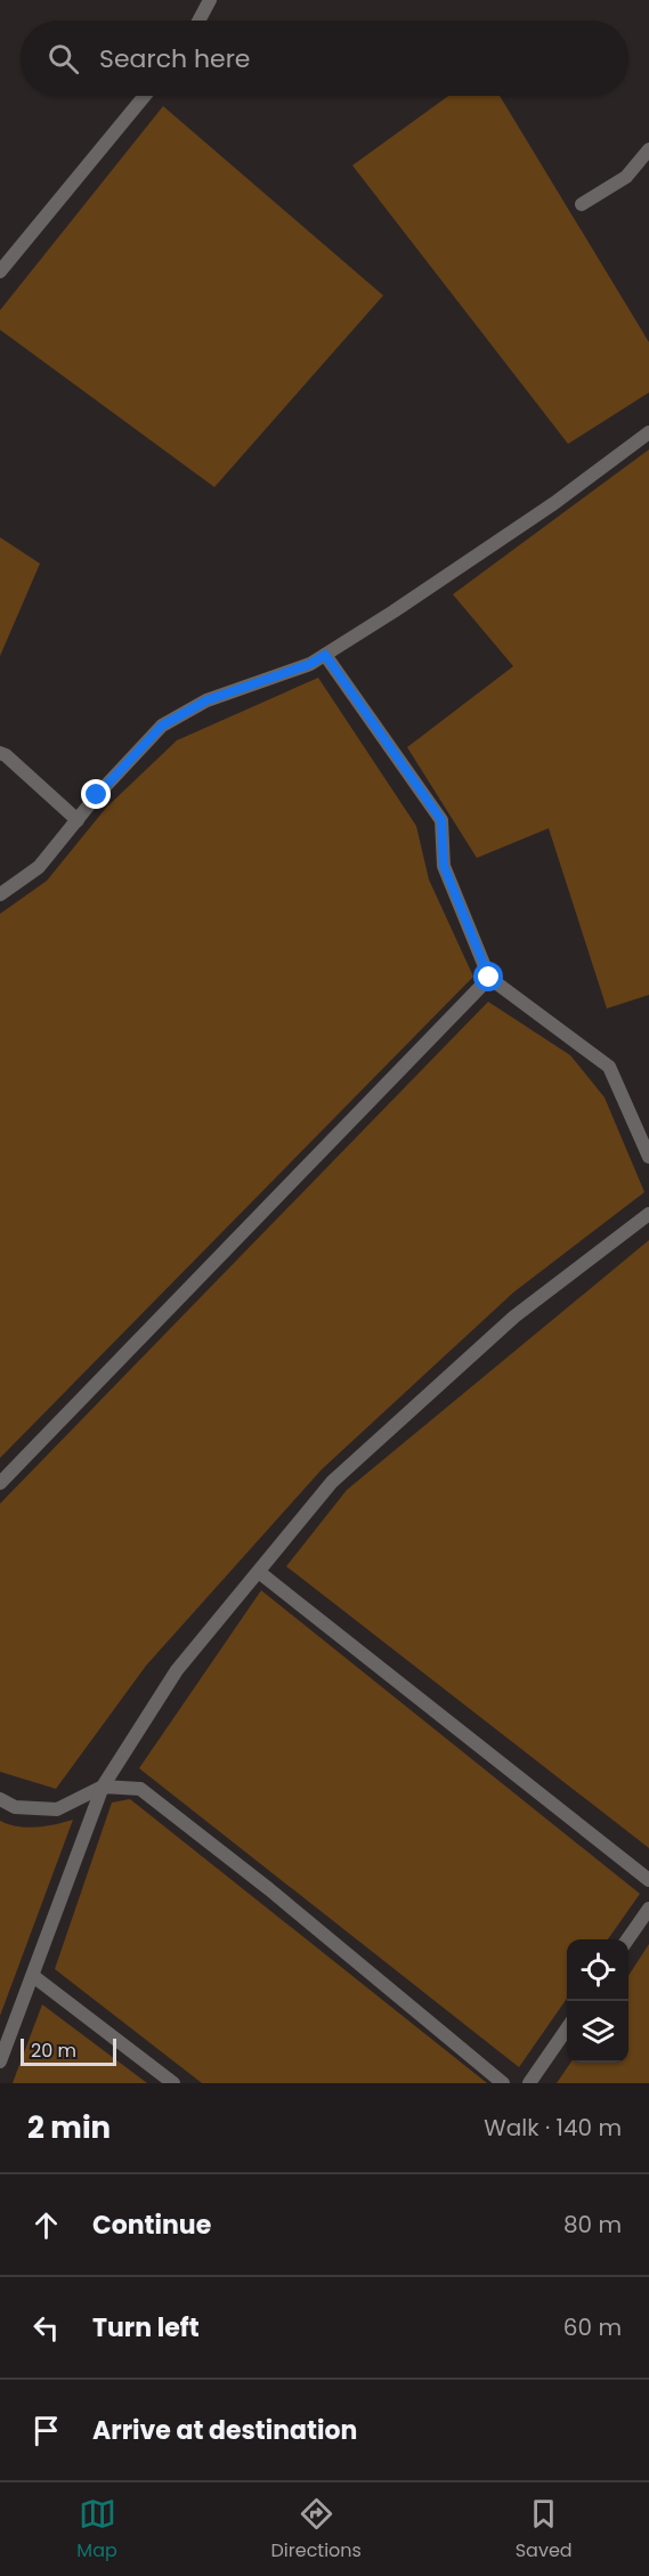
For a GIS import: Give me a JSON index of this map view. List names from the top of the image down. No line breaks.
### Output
{"scale_bar":"20 m","page":{"search":"Search here","scale":"20 m","heading":["2 min","Walk · 140 m"],"list":[["Continue","80 m"],["Turn left","60 m"],"Arrive at destination"],"nav":["Map","Directions","Saved"]}}
